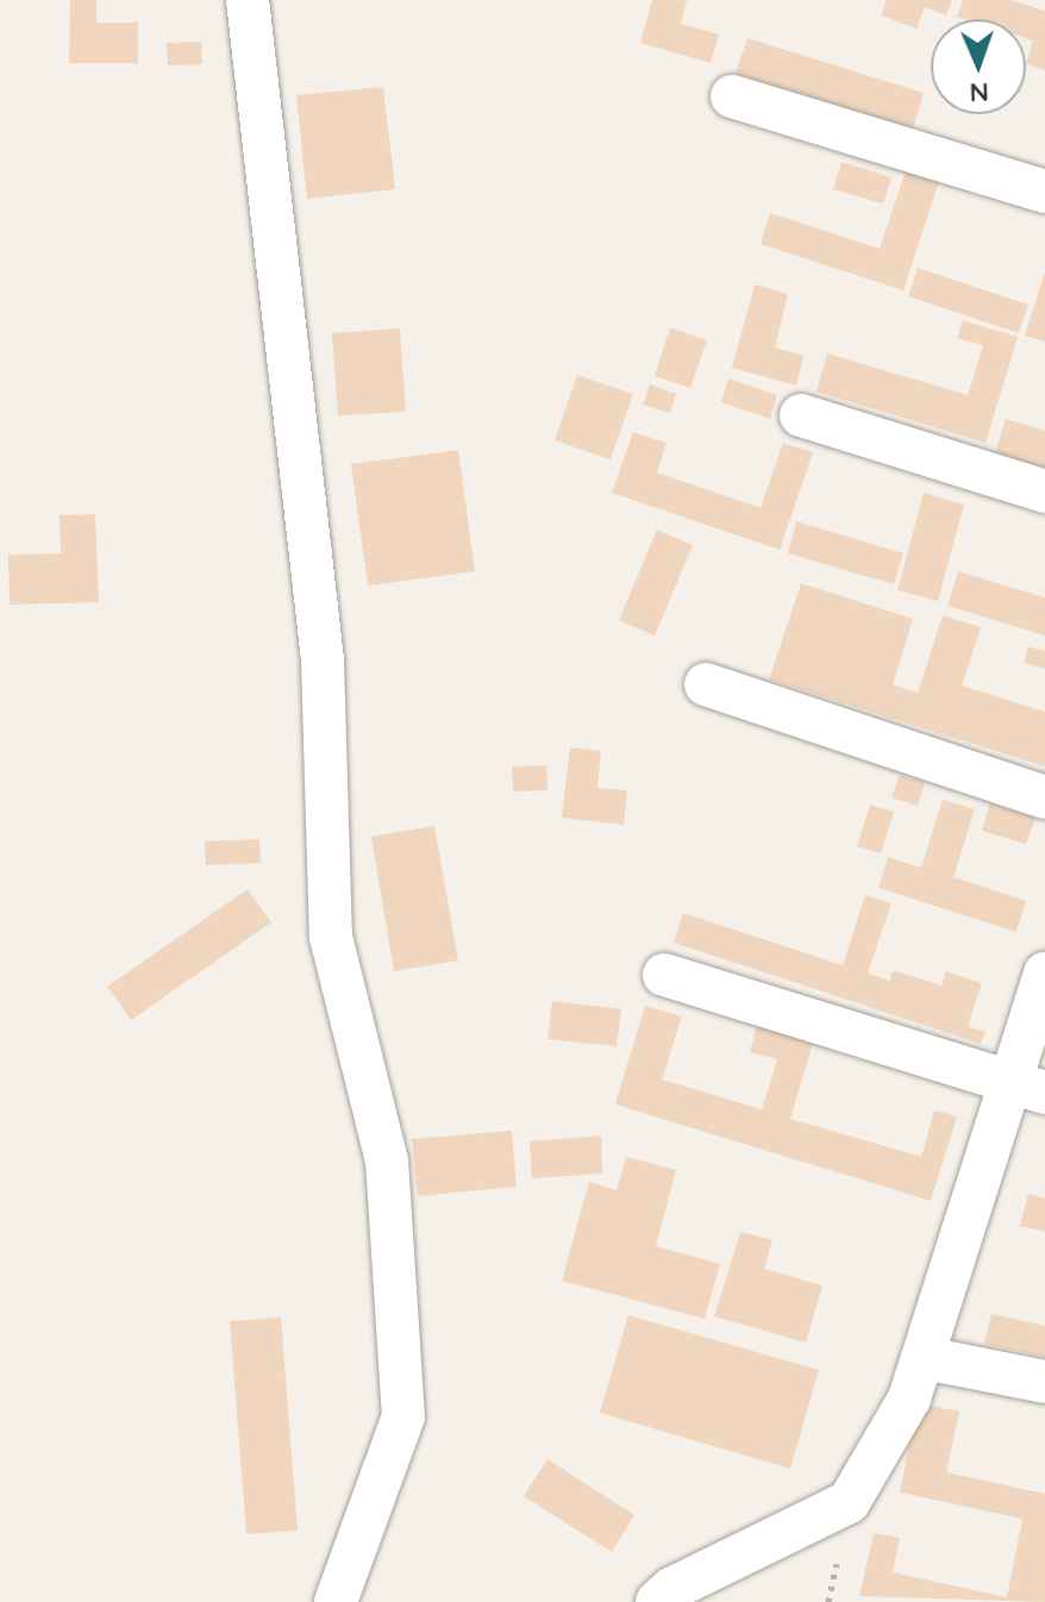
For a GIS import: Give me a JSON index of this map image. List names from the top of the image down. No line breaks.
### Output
{"north":"bottom"}
